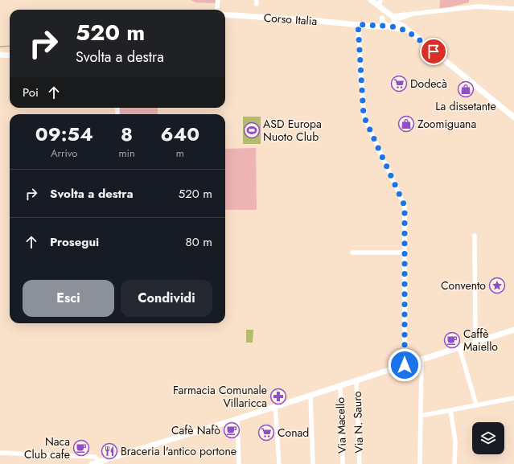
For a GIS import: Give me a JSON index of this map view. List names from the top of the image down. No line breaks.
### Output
{"streets":{"main road":["Corso Italia"],"street":["Via N. Sauro","Via Macello"]},"places":{"supermarket":["Dodecà","Conad"],"shop":["La dissetante","Zoomiguana"],"sports":["ASD Europa Nuoto Club"],"place":["Convento"],"cafe":["Caffè Maiello","Cafè Nafò","Naca Club cafe"],"pharmacy":["Farmacia Comunale Villaricca"],"restaurant":["Braceria l'antico portone"]},"page":{"turn":["520 m","Svolta a destra"],"then":"Poi","eta":["09:54","Arrivo","8","min","640","m"],"list":[{"name":"Svolta a destra","value":"520 m"},{"name":"Prosegui","value":"80 m"}],"buttons":["Esci","Condividi"]}}
